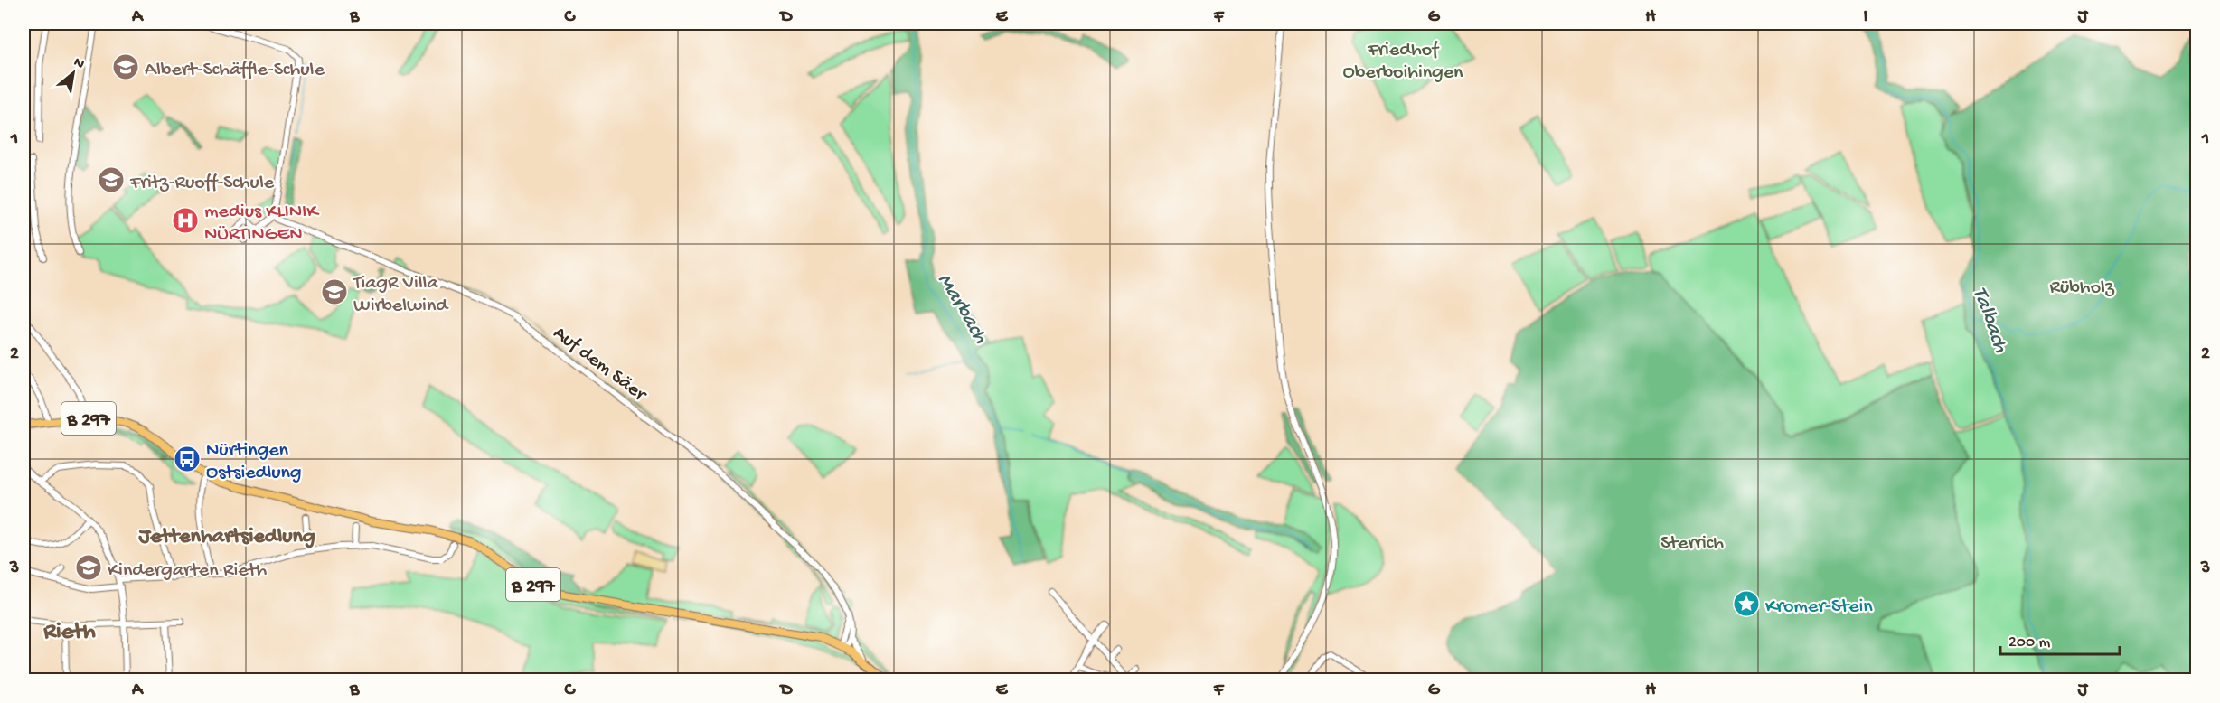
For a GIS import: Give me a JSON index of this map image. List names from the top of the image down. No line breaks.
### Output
{"streets":{"main road":["B 297"],"street":["Auf dem Säer"]},"crossings":[["Auf dem Säer","B 297"]],"districts":["Jettenhartsiedlung","Rieth"],"water":["Marbach","Talbach"],"parks":["Friedhof Oberboihingen","Rübholz","Sterrich"],"places":{"school or university":["Albert-Schäffle-Schule","Fritz-Ruoff-Schule","TiagR Villa Wirbelwind","Kindergarten Rieth"],"hospital":["medius KLINIK NÜRTINGEN"],"bus stop":["Nürtingen Ostsiedlung"],"place":["Kromer-Stein"]},"scale_bar":"200 m","north":"top right","grid":{"columns":["A","B","C","D","E","F","G","H","I","J"],"rows":["1","2","3"]}}
